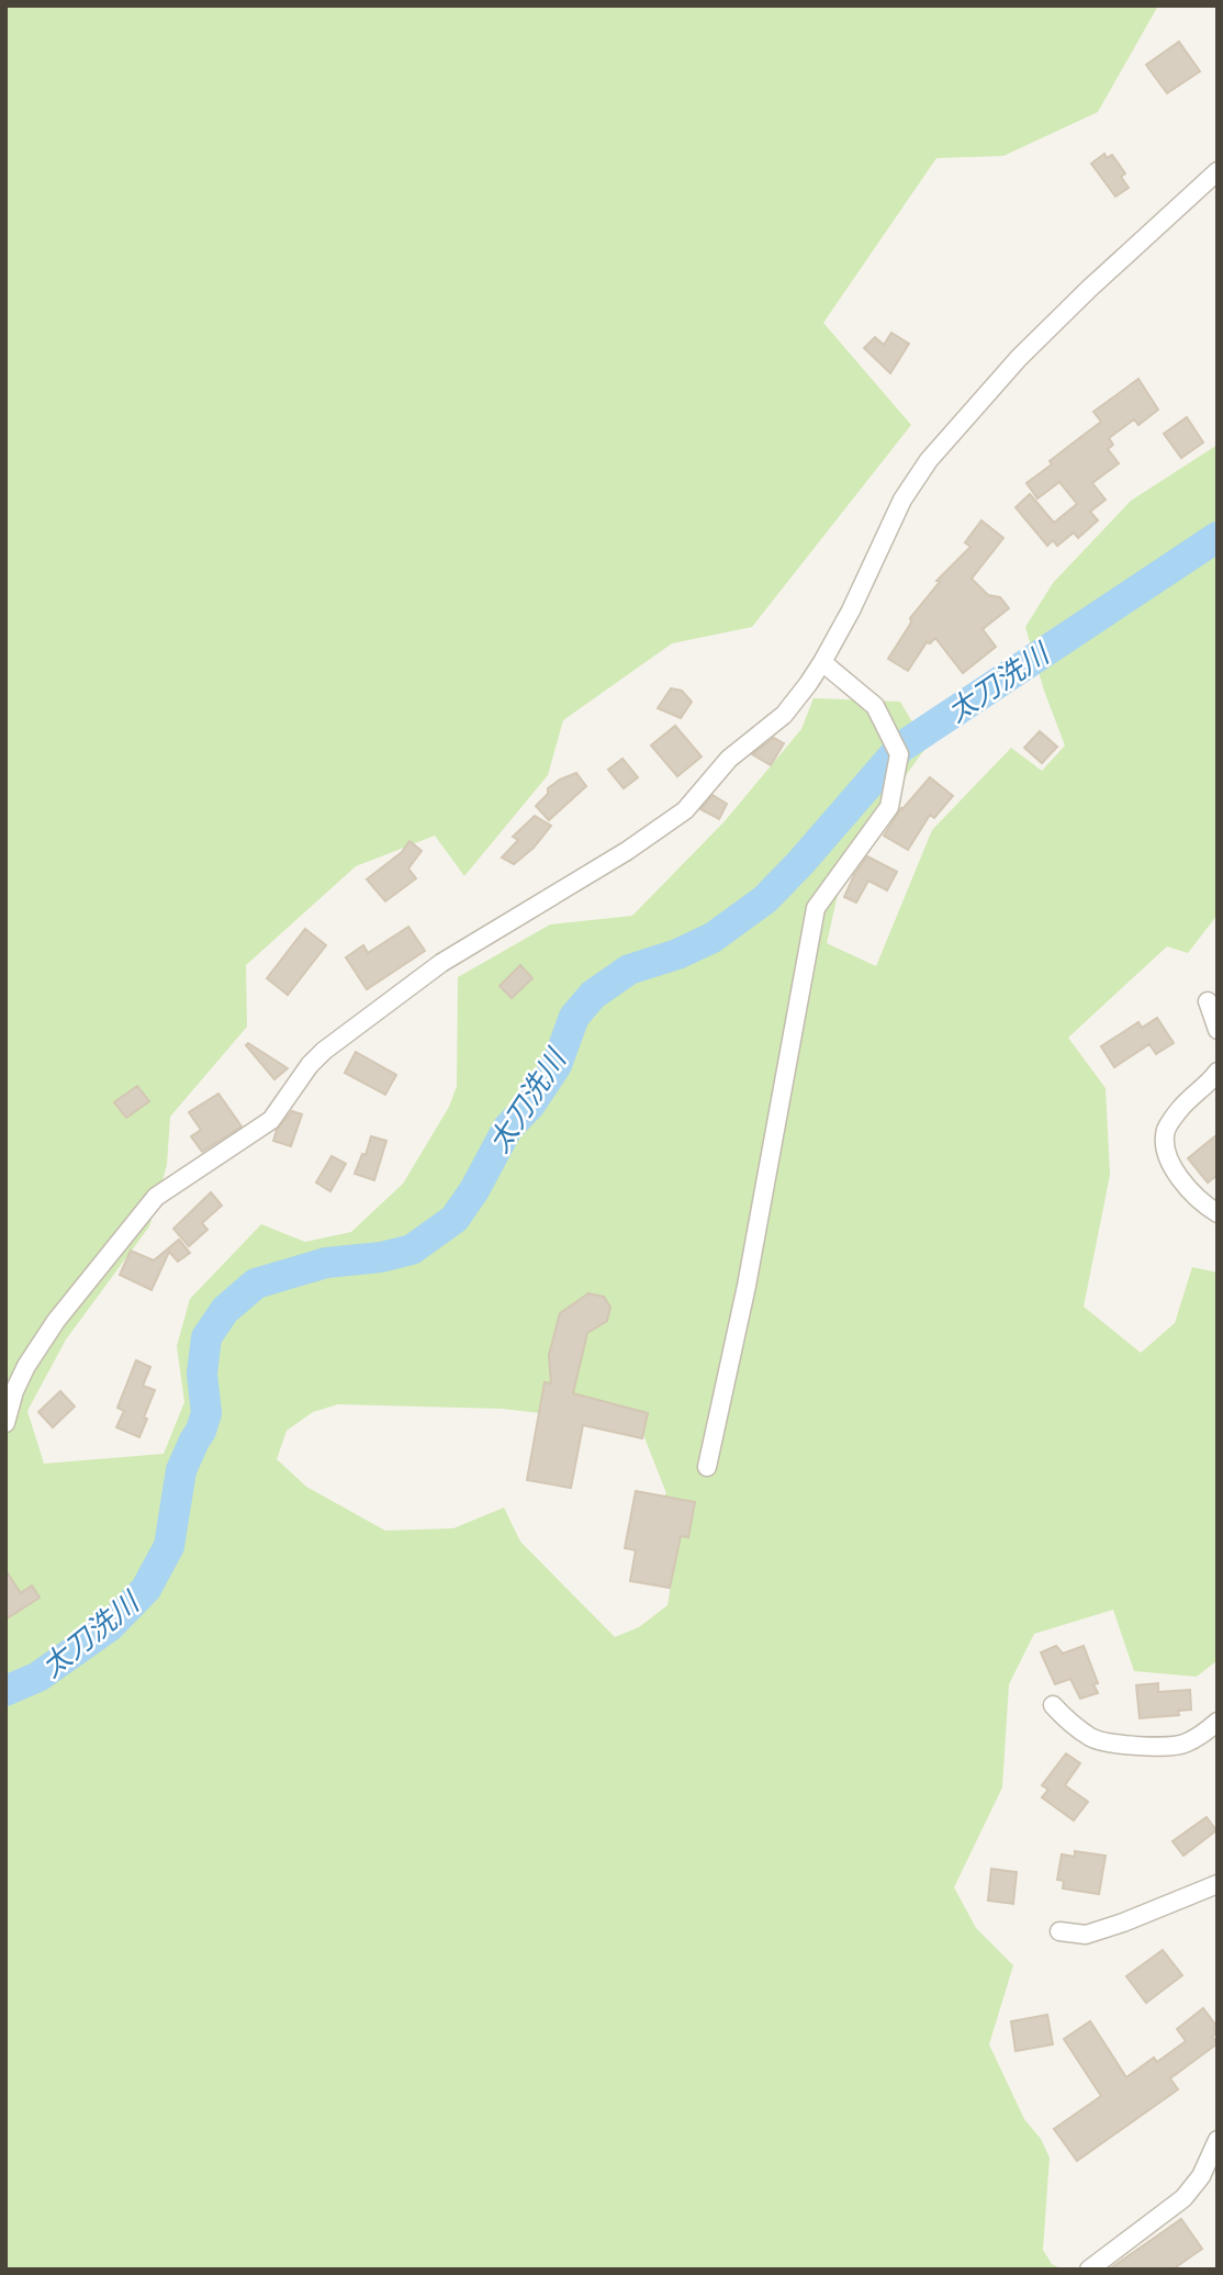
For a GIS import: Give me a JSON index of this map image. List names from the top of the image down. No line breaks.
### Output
{"water":["太刀洗川"]}
